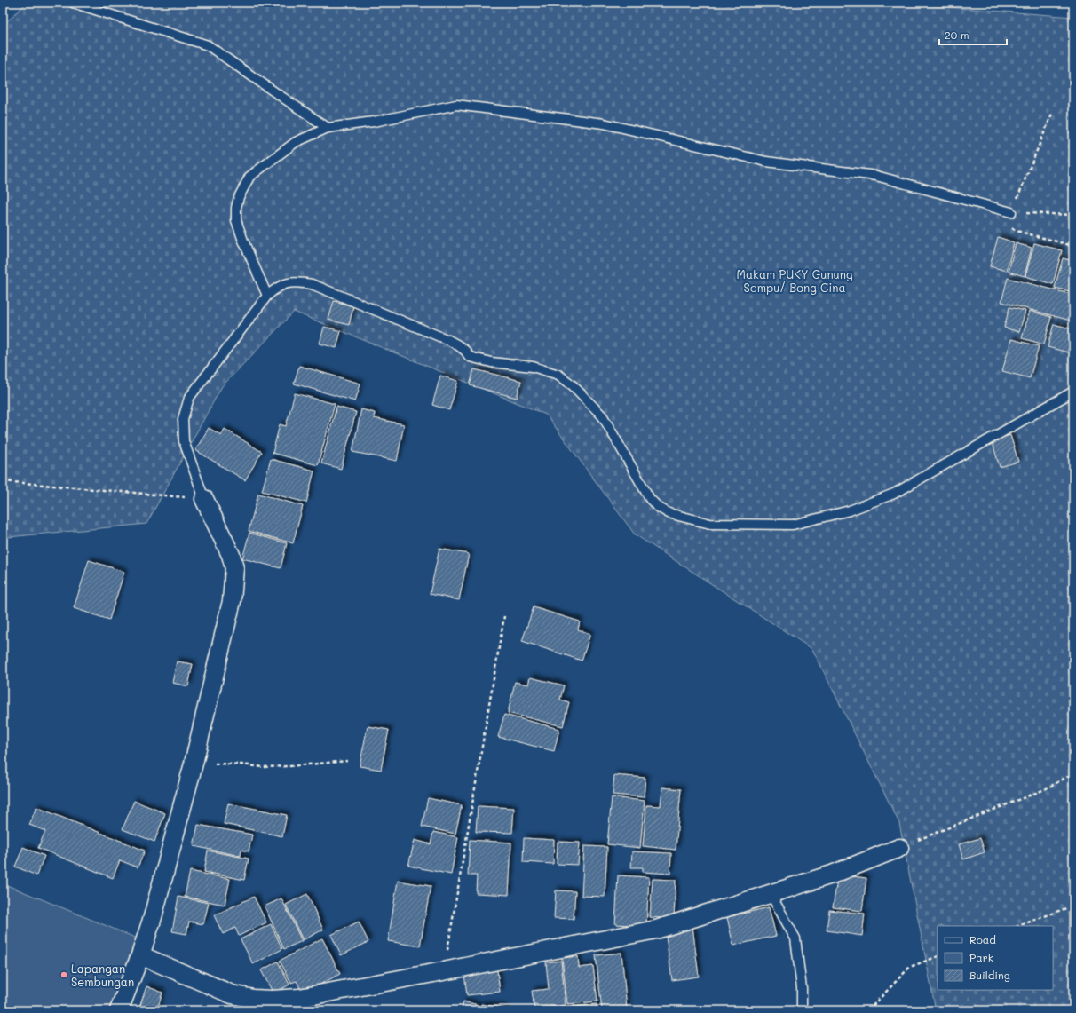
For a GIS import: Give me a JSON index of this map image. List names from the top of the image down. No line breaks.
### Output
{"parks":["Makam PUKY Gunung Sempu/ Bong Cina"],"places":["Lapangan Sembungan"],"legend":["Road","Park","Building"],"scale_bar":"20 m"}
